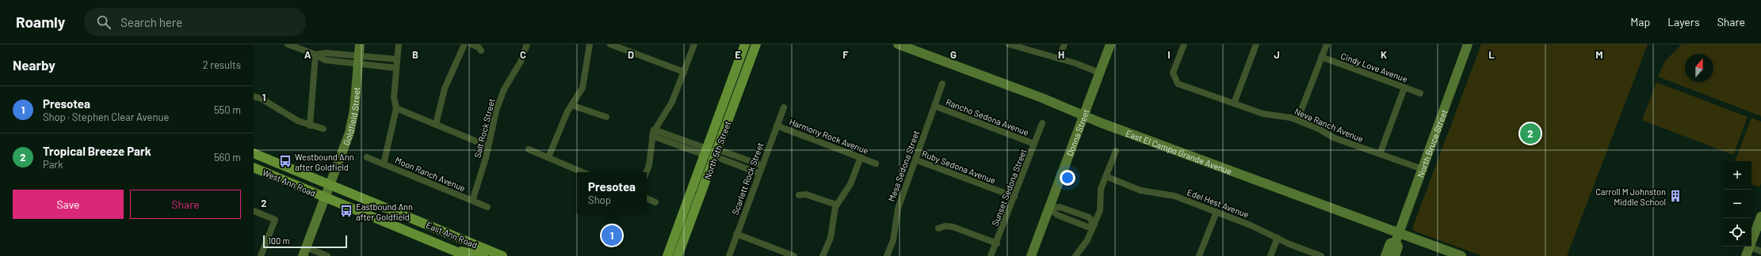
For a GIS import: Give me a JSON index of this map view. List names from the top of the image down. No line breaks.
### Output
{"streets":{"main road":["North 5th Street","West Ann Road","East Ann Road"],"street":["Cindy Love Avenue","Goldfield Street","Rancho Sedona Avenue","Neva Ranch Avenue","Salt Rock Street","Donna Street","Harmony Rock Avenue","North Bruce Street","East El Campo Grande Avenue","Mesa Sedona Street","Ruby Sedona Avenue","Moon Ranch Avenue","Scarlett Rock Street","Sunset Sedona Street","Edel Hest Avenue"]},"crossings":[["Goldfield Street","West Ann Road"],["Goldfield Street","East Ann Road"],["Rancho Sedona Avenue","Mesa Sedona Street"],["Rancho Sedona Avenue","Sunset Sedona Street"],["Neva Ranch Avenue","North Bruce Street"],["Salt Rock Street","Moon Ranch Avenue"],["Donna Street","East El Campo Grande Avenue"],["Harmony Rock Avenue","Scarlett Rock Street"],["North Bruce Street","East El Campo Grande Avenue"],["Mesa Sedona Street","Ruby Sedona Avenue"],["Ruby Sedona Avenue","Sunset Sedona Street"],["West Ann Road","East Ann Road"]],"places":{"bus stop":["Westbound Ann after Goldfield","Eastbound Ann after Goldfield"],"building":["Carroll M Johnston Middle School"]},"scale_bar":"100 m","north":"top","page":{"header":"Roamly","search":"Search here","nav":["Map","Layers","Share"],"heading":["Nearby","2 results"],"list":[{"mark":"1","name":"Presotea","note":"Shop · Stephen Clear Avenue","value":"550 m"},{"mark":"2","name":"Tropical Breeze Park","note":"Park","value":"560 m"}],"pins":["2","1"],"map_buttons":["+","−"],"popup":["Presotea","Shop"],"buttons":["Save","Share"],"scale":"100 m"},"grid":{"columns":["A","B","C","D","E","F","G","H","I","J","K","L","M"],"rows":["1","2"]}}
